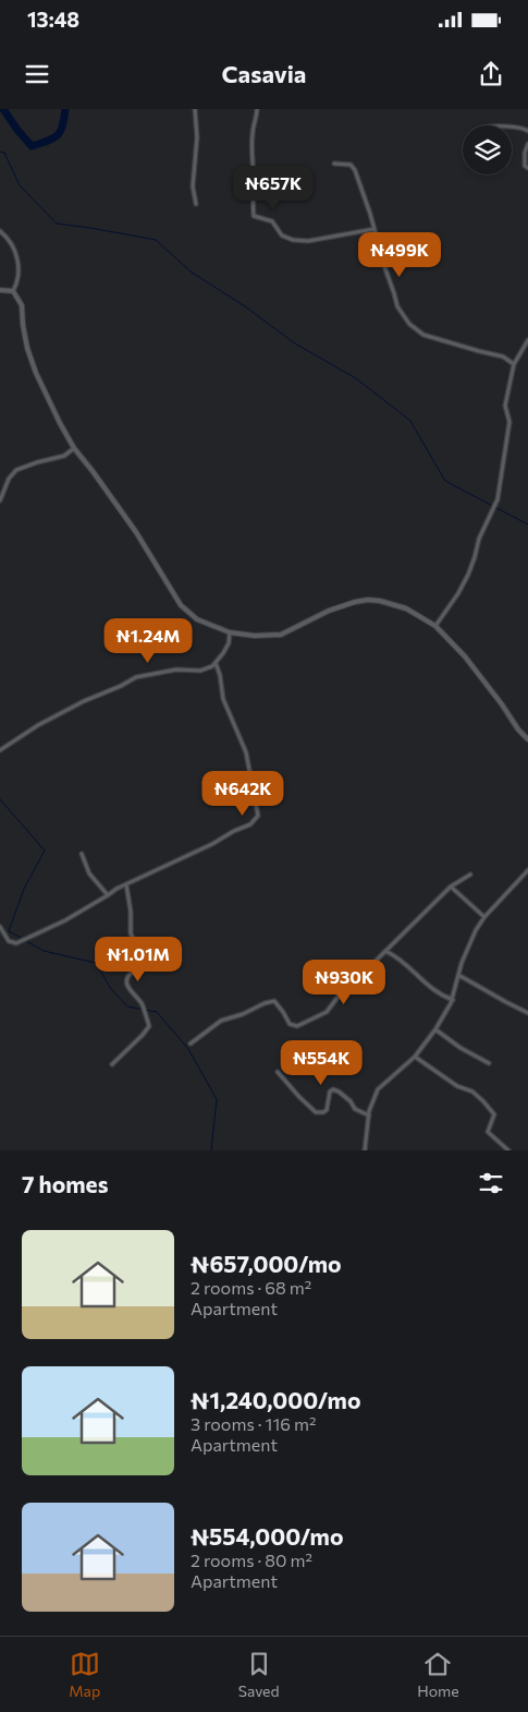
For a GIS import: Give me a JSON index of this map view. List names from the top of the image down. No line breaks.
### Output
{"page":{"status":"13:48","header":"Casavia","price":["₦657K","₦499K","₦1.24M","₦642K","₦1.01M","₦930K","₦554K"],"heading":"7 homes","list":[{"name":"₦657,000/mo","note":"2 rooms · 68 m² · Apartment"},{"name":"₦1,240,000/mo","note":"3 rooms · 116 m² · Apartment"},{"name":"₦554,000/mo","note":"2 rooms · 80 m² · Apartment"}],"tabs":["Map","Saved","Home"]}}
